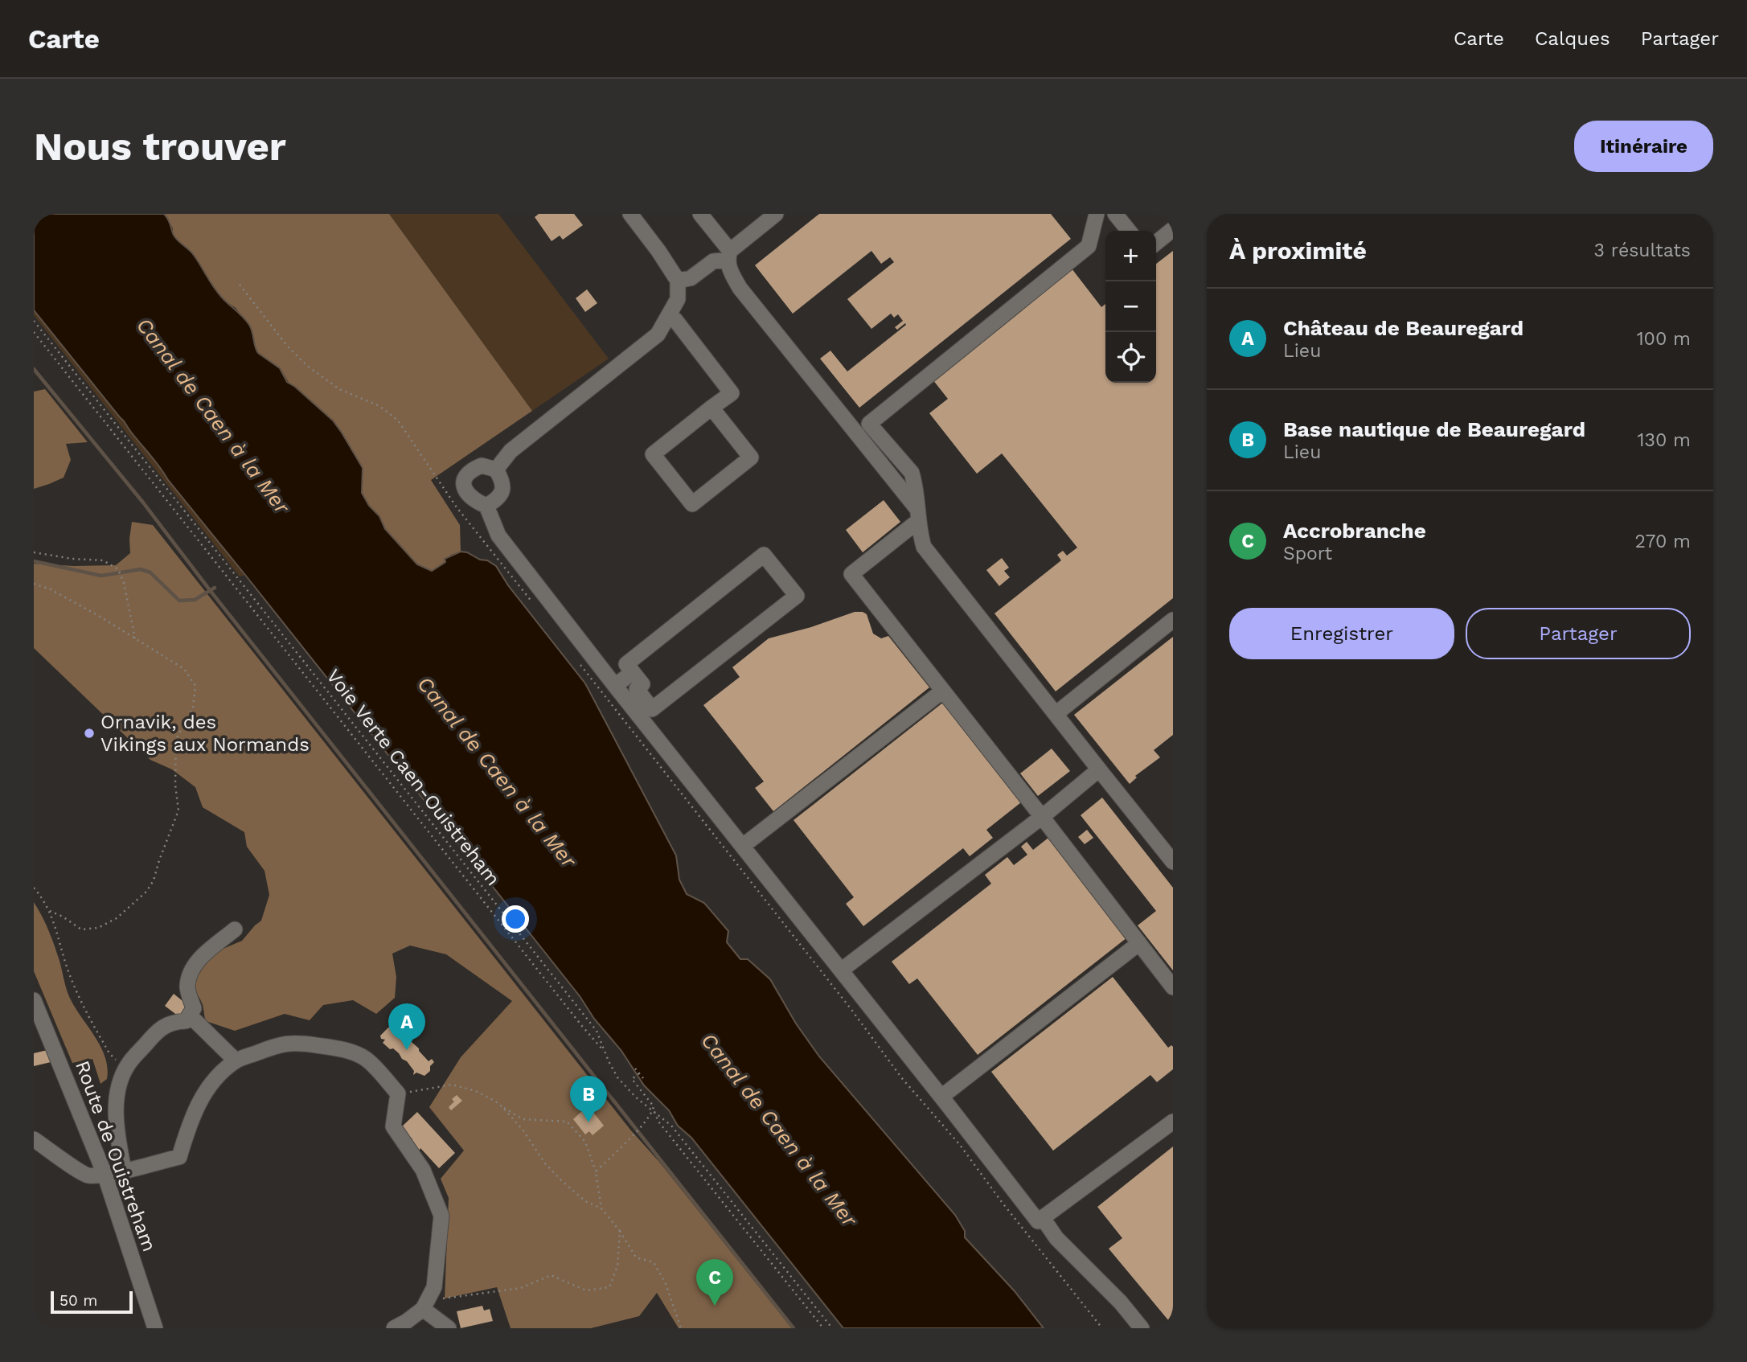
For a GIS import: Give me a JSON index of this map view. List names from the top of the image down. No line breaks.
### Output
{"streets":{"street":["Route de Ouistreham"],"path":["Voie Verte Caen-Ouistreham"]},"water":["Canal de Caen à la Mer"],"places":["Ornavik, des Vikings aux Normands"],"scale_bar":"50 m","page":{"header":"Carte","nav":["Carte","Calques","Partager"],"buttons":["Itinéraire",["Enregistrer","Partager"]],"title":"Nous trouver","heading":["À proximité","3 résultats"],"map_buttons":["+","−"],"list":[{"mark":"A","name":"Château de Beauregard","note":"Lieu","value":"100 m"},{"mark":"B","name":"Base nautique de Beauregard","note":"Lieu","value":"130 m"},{"mark":"C","name":"Accrobranche","note":"Sport","value":"270 m"}],"pins":["A","B","C"],"scale":"50 m"}}
